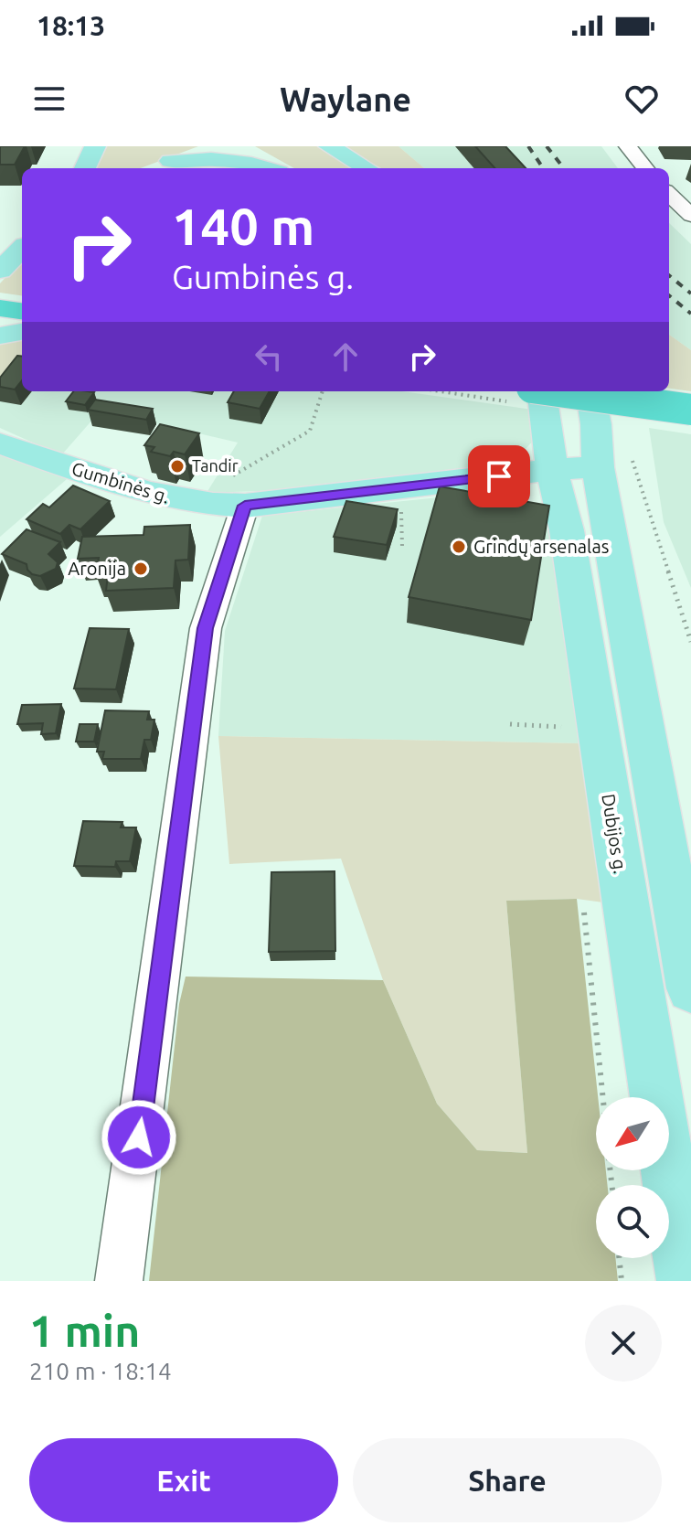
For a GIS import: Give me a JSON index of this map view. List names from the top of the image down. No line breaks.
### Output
{"streets":{"main road":["Gumbinės g.","Dubijos g."]},"crossings":[["Gumbinės g.","Dubijos g."]],"places":["Tandir","Grindų arsenalas","Aronija"],"north":"bottom left","page":{"status":"18:13","header":"Waylane","turn":["140 m","Gumbinės g."],"heading":["1 min","210 m · 18:14"],"buttons":["Exit","Share"]}}
